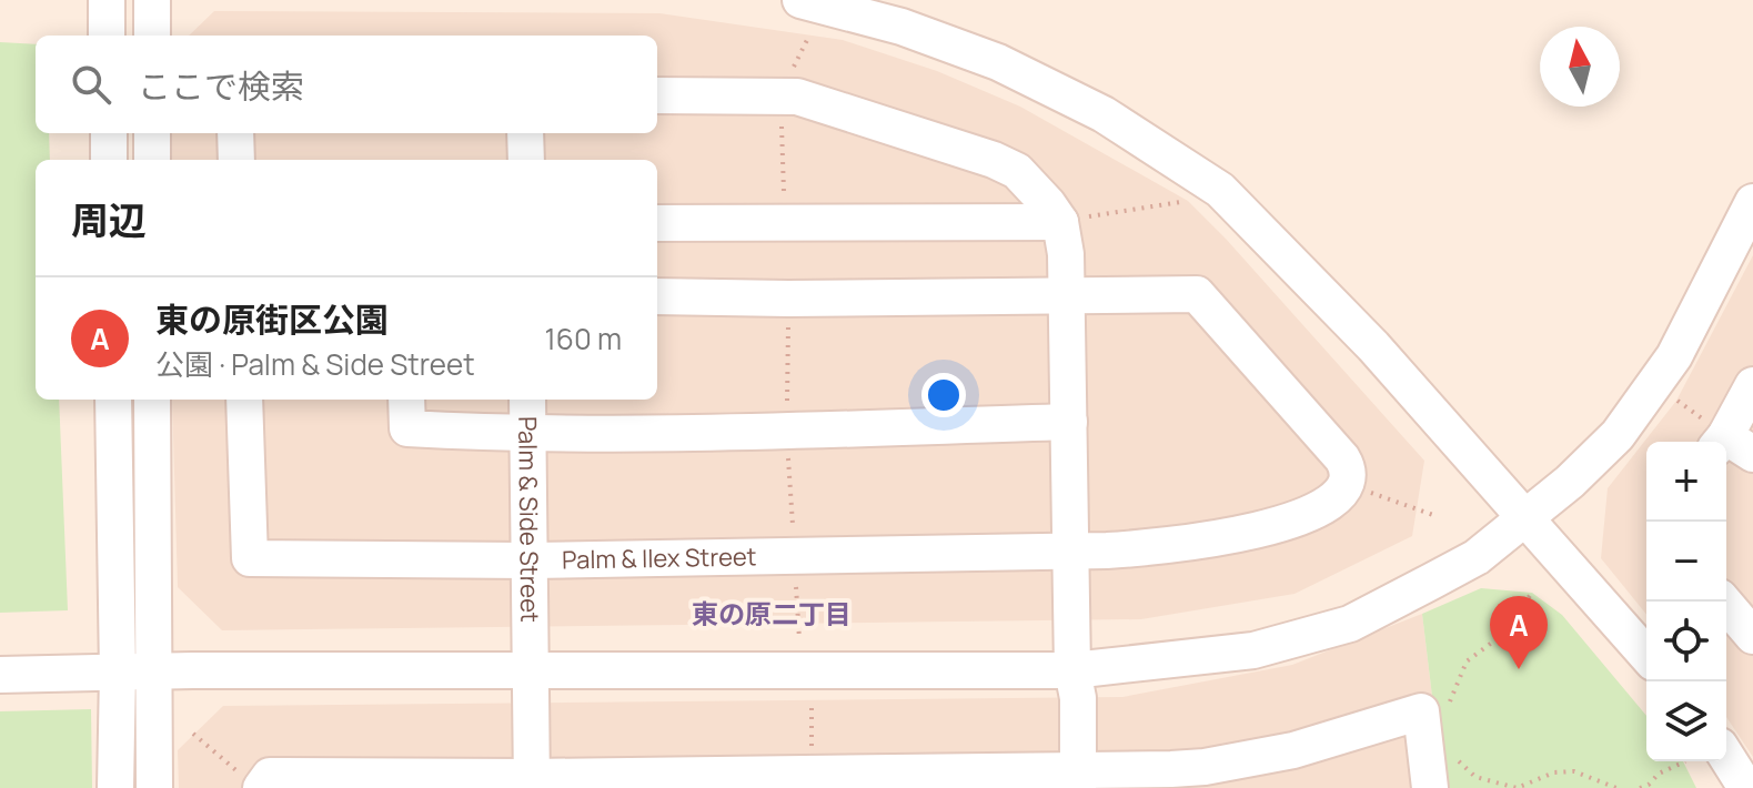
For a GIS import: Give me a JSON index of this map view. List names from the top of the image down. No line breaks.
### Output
{"streets":{"street":["Palm & Side Street","Palm & Ilex Street"]},"crossings":[["Palm & Side Street","Palm & Ilex Street"]],"districts":["東の原二丁目"],"north":"top","page":{"search":"ここで検索","heading":"周辺","list":[{"mark":"A","name":"東の原街区公園","note":"公園 · Palm & Side Street","value":"160 m"}],"map_buttons":["+","−"],"pins":"A"}}
